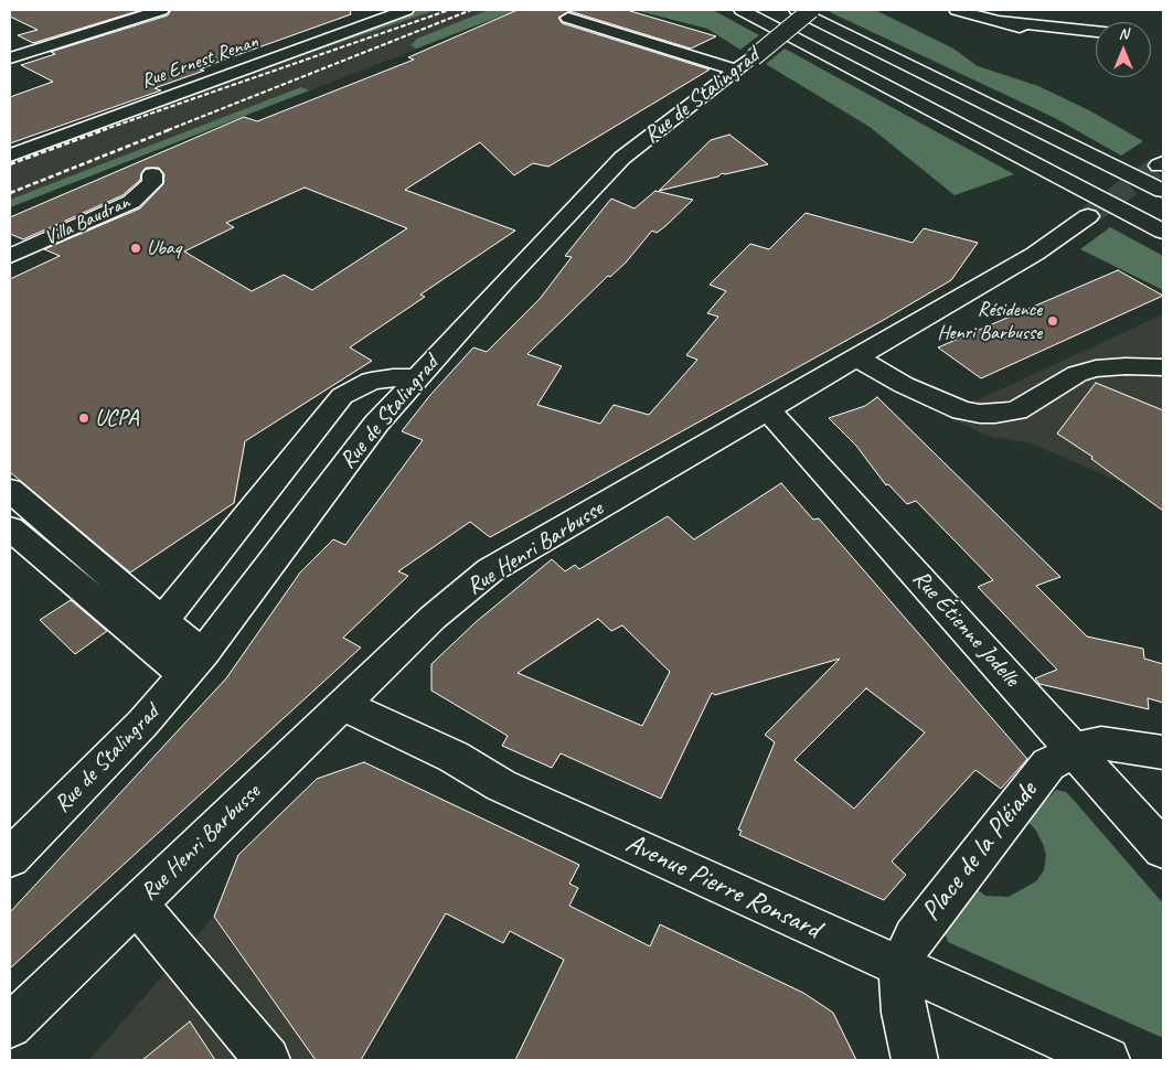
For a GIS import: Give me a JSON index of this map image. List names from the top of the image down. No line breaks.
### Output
{"streets":{"main road":["Rue Ernest Renan","Rue de Stalingrad","Villa Baudran","Rue Henri Barbusse","Rue Étienne Jodelle","Place de la Pléiade","Avenue Pierre Ronsard"]},"crossings":[["Rue Henri Barbusse","Rue Étienne Jodelle"],["Rue Henri Barbusse","Avenue Pierre Ronsard"],["Rue Étienne Jodelle","Place de la Pléiade"],["Place de la Pléiade","Avenue Pierre Ronsard"]],"places":["Ubaq","Résidence Henri Barbusse","UCPA"],"north":"top"}
